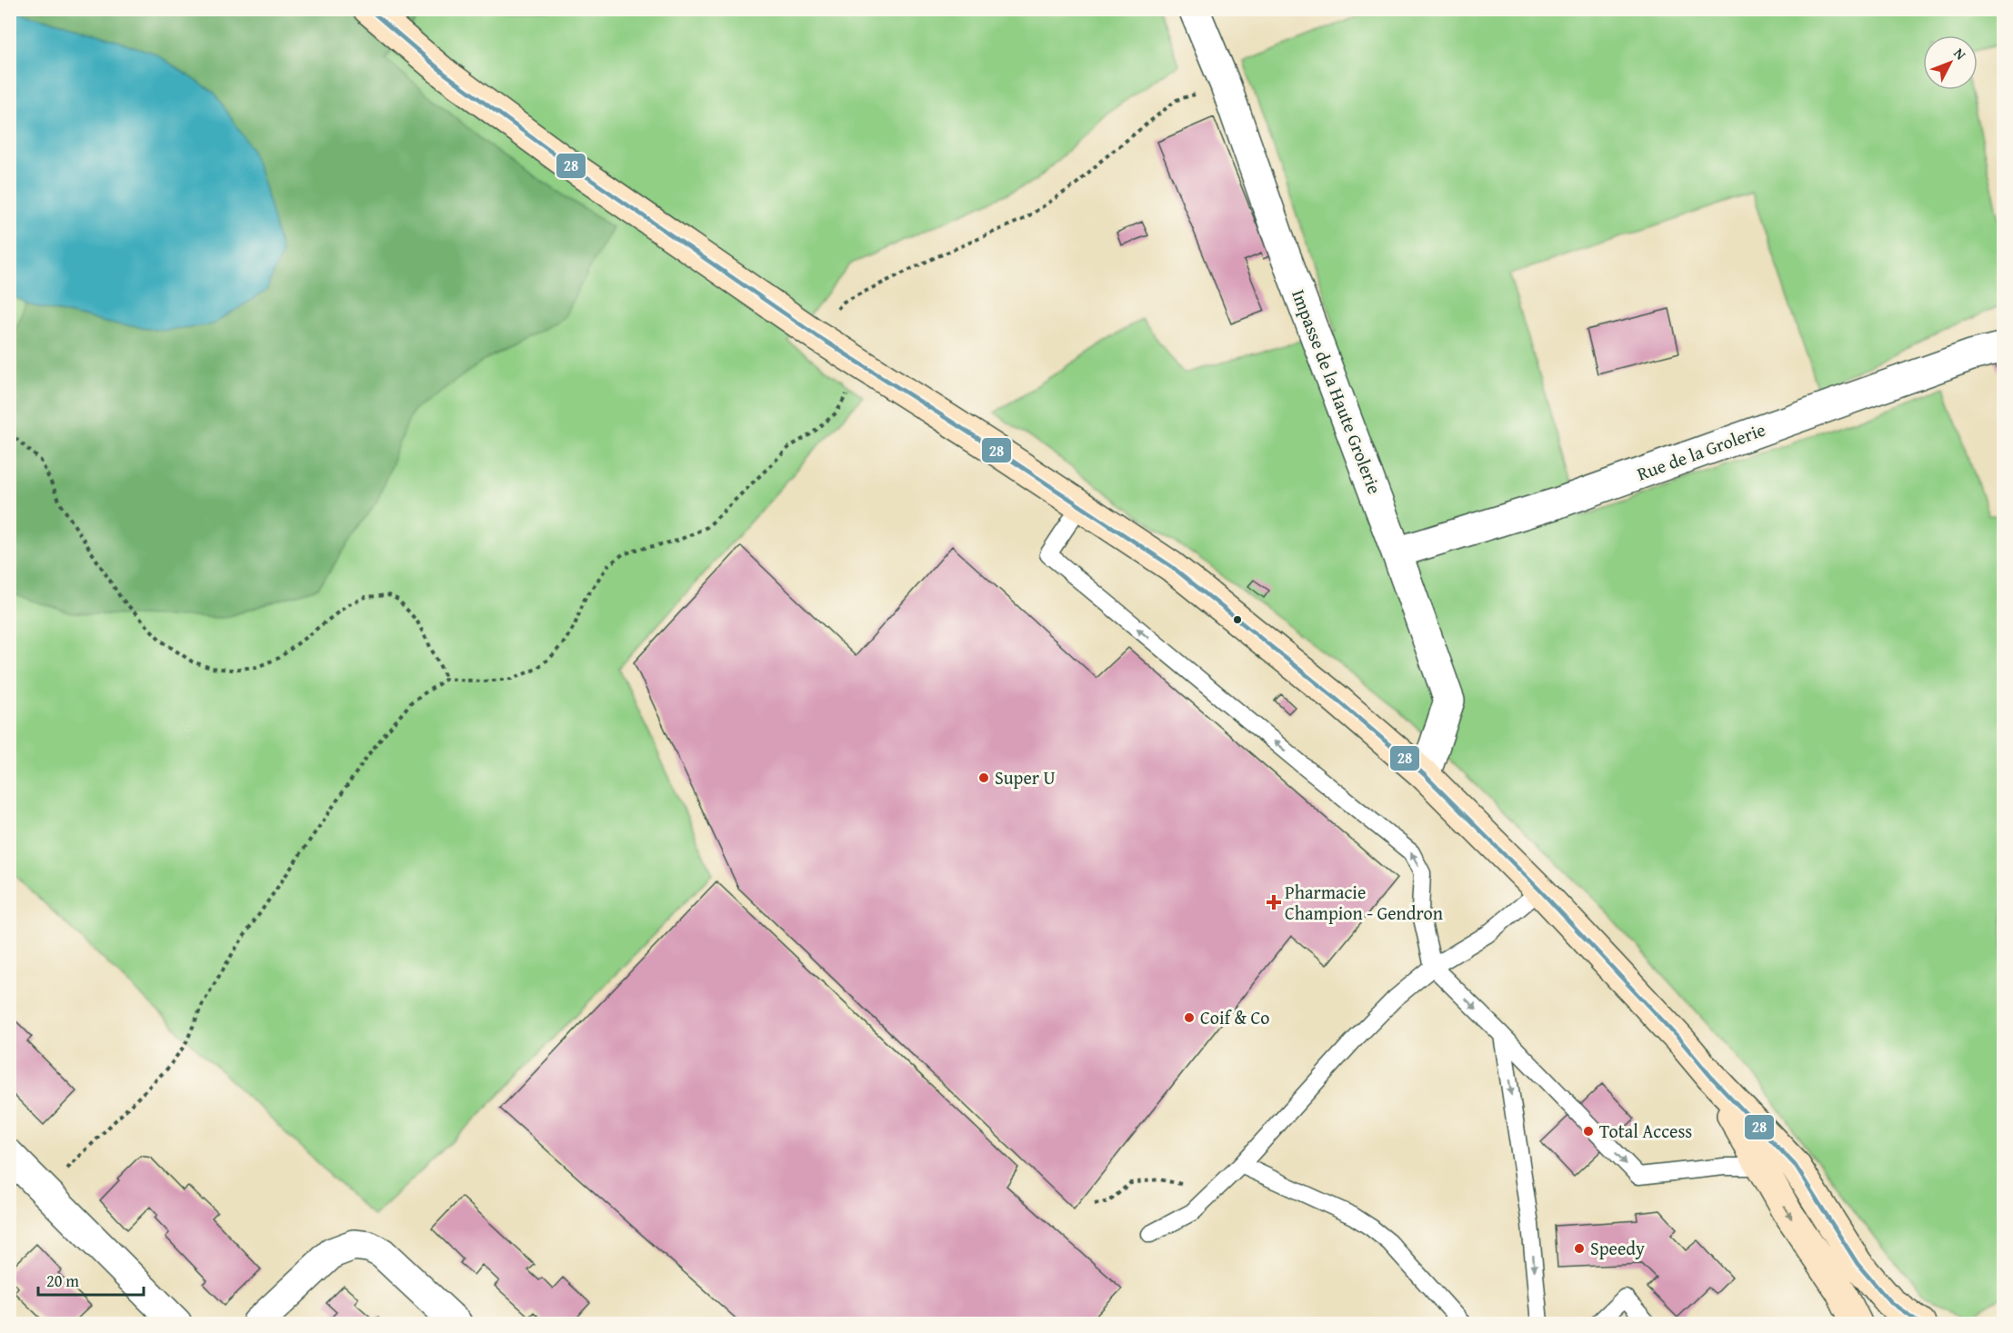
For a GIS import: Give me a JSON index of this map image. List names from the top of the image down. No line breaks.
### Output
{"streets":{"street":["Impasse de la Haute Grolerie","Rue de la Grolerie"]},"crossings":[["Impasse de la Haute Grolerie","Rue de la Grolerie"]],"places":{"other":["Super U","Coif & Co","Total Access","Speedy"],"health":["Pharmacie Champion - Gendron"]},"lines":["transit line 28"],"scale_bar":"20 m","north":"top right"}
